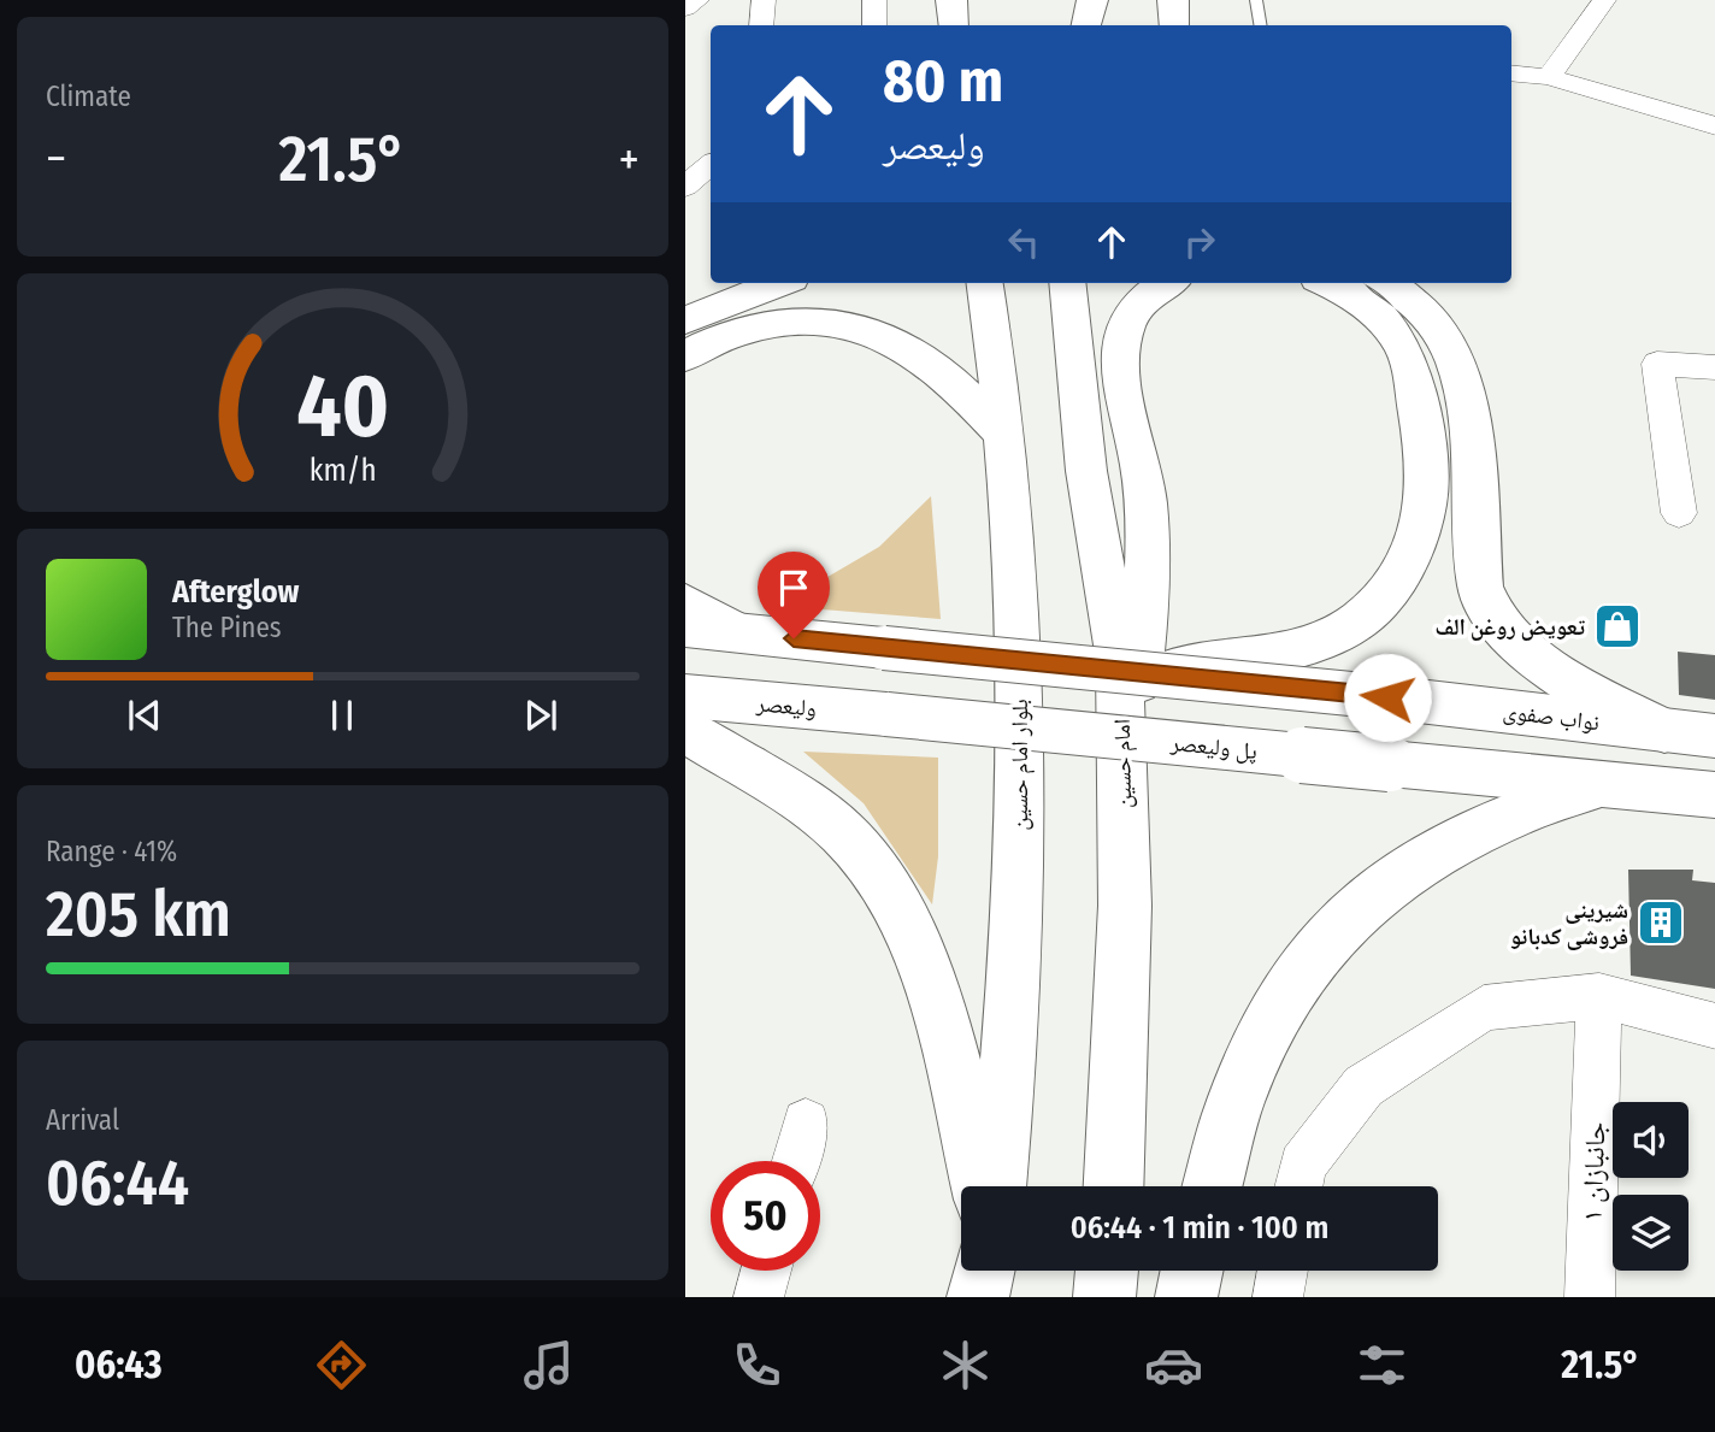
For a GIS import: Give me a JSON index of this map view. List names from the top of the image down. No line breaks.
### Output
{"streets":{"main road":["ولیعصر","نواب صفوی","پل ولیعصر","امام حسین","بلوار امام حسین"],"street":["جانبازان ۱"]},"crossings":[["ولیعصر","پل ولیعصر"]],"places":{"shop":["تعویض روغن الف"],"building":["شیرینی فروشی کدبانو"]},"page":{"tile":["Climate",["Range · 41%","205 km"],["Arrival","06:44"]],"turn":["80 m","ولیعصر"],"heat":["−","21.5°","+"],"song":["Afterglow","The Pines"],"limit":"50","trip":"06:44 · 1 min · 100 m","tabs":["06:43","21.5°"],"gauge":["40","km/h"]}}
